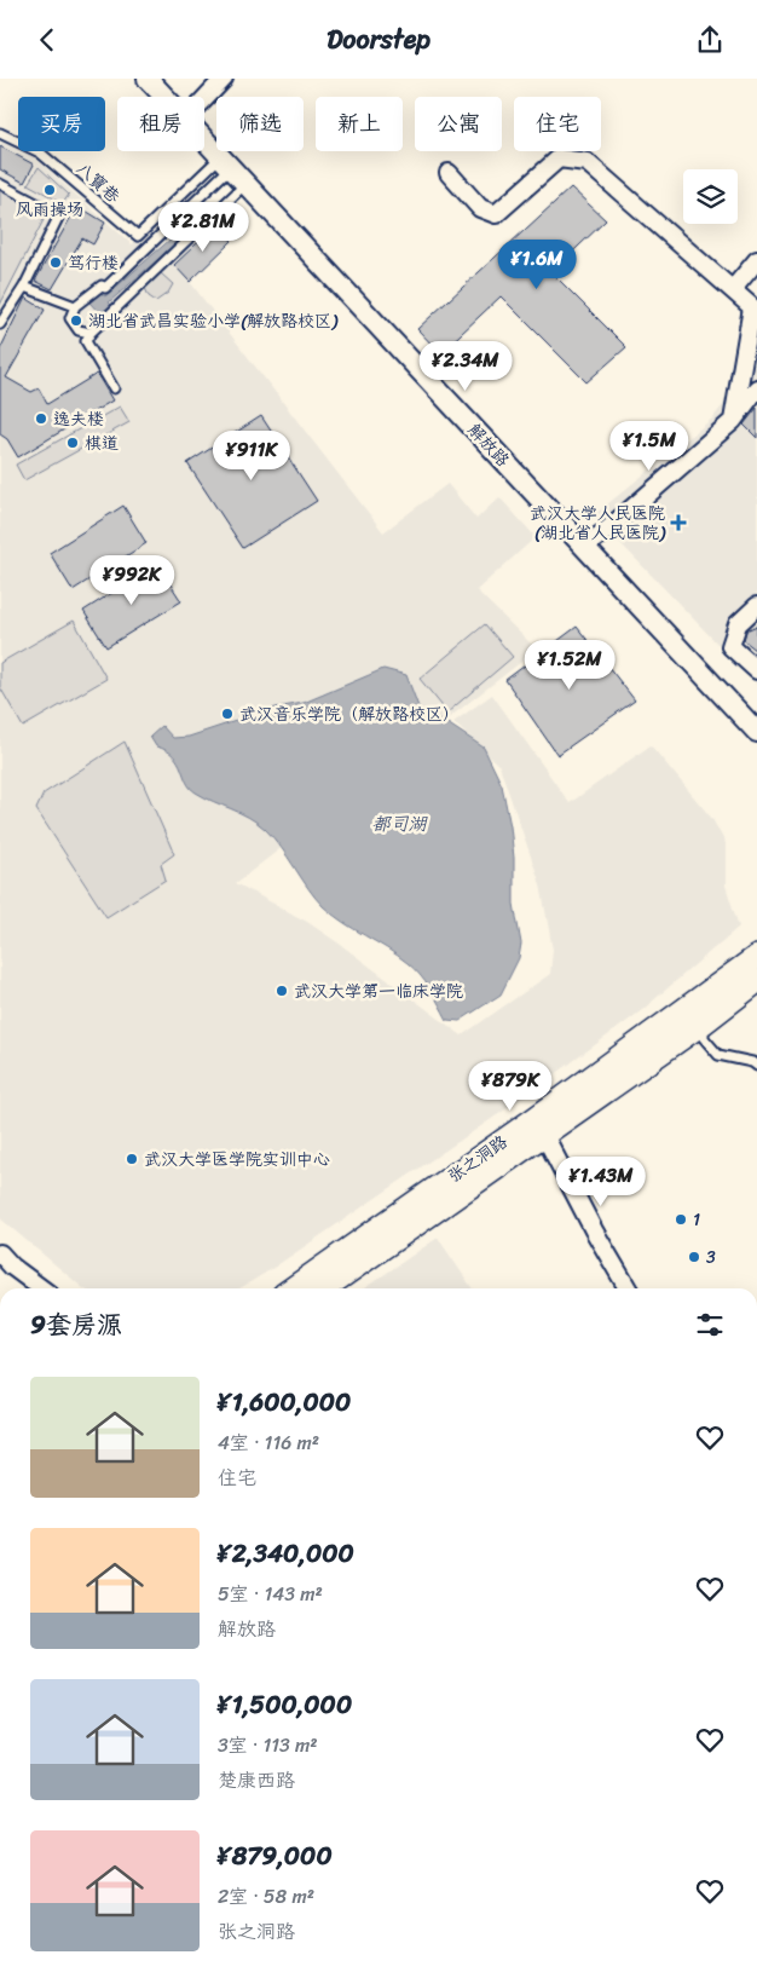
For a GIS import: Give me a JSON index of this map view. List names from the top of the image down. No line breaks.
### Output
{"streets":{"main road":["张之洞路"],"street":["解放路"],"lane":["八寶巷"]},"crossings":[["八寶巷","解放路"]],"water":["都司湖"],"places":{"other":["风雨操场","笃行楼","湖北省武昌实验小学(解放路校区)","逸夫楼","棋道","武汉音乐学院（解放路校区）","武汉大学第一临床学院","武汉大学医学院实训中心","1","3"],"health":["武汉大学人民医院 (湖北省人民医院)"]},"page":{"header":"Doorstep","chip":["买房","租房","筛选","新上","公寓","住宅"],"price":["¥2.81M","¥1.6M","¥2.34M","¥1.5M","¥911K","¥992K","¥1.52M","¥879K","¥1.43M"],"heading":"9套房源","list":[{"name":"¥1,600,000","note":"4室 · 116 m² · 住宅"},{"name":"¥2,340,000","note":"5室 · 143 m² · 解放路"},{"name":"¥1,500,000","note":"3室 · 113 m² · 楚康西路"},{"name":"¥879,000","note":"2室 · 58 m² · 张之洞路"}]}}
